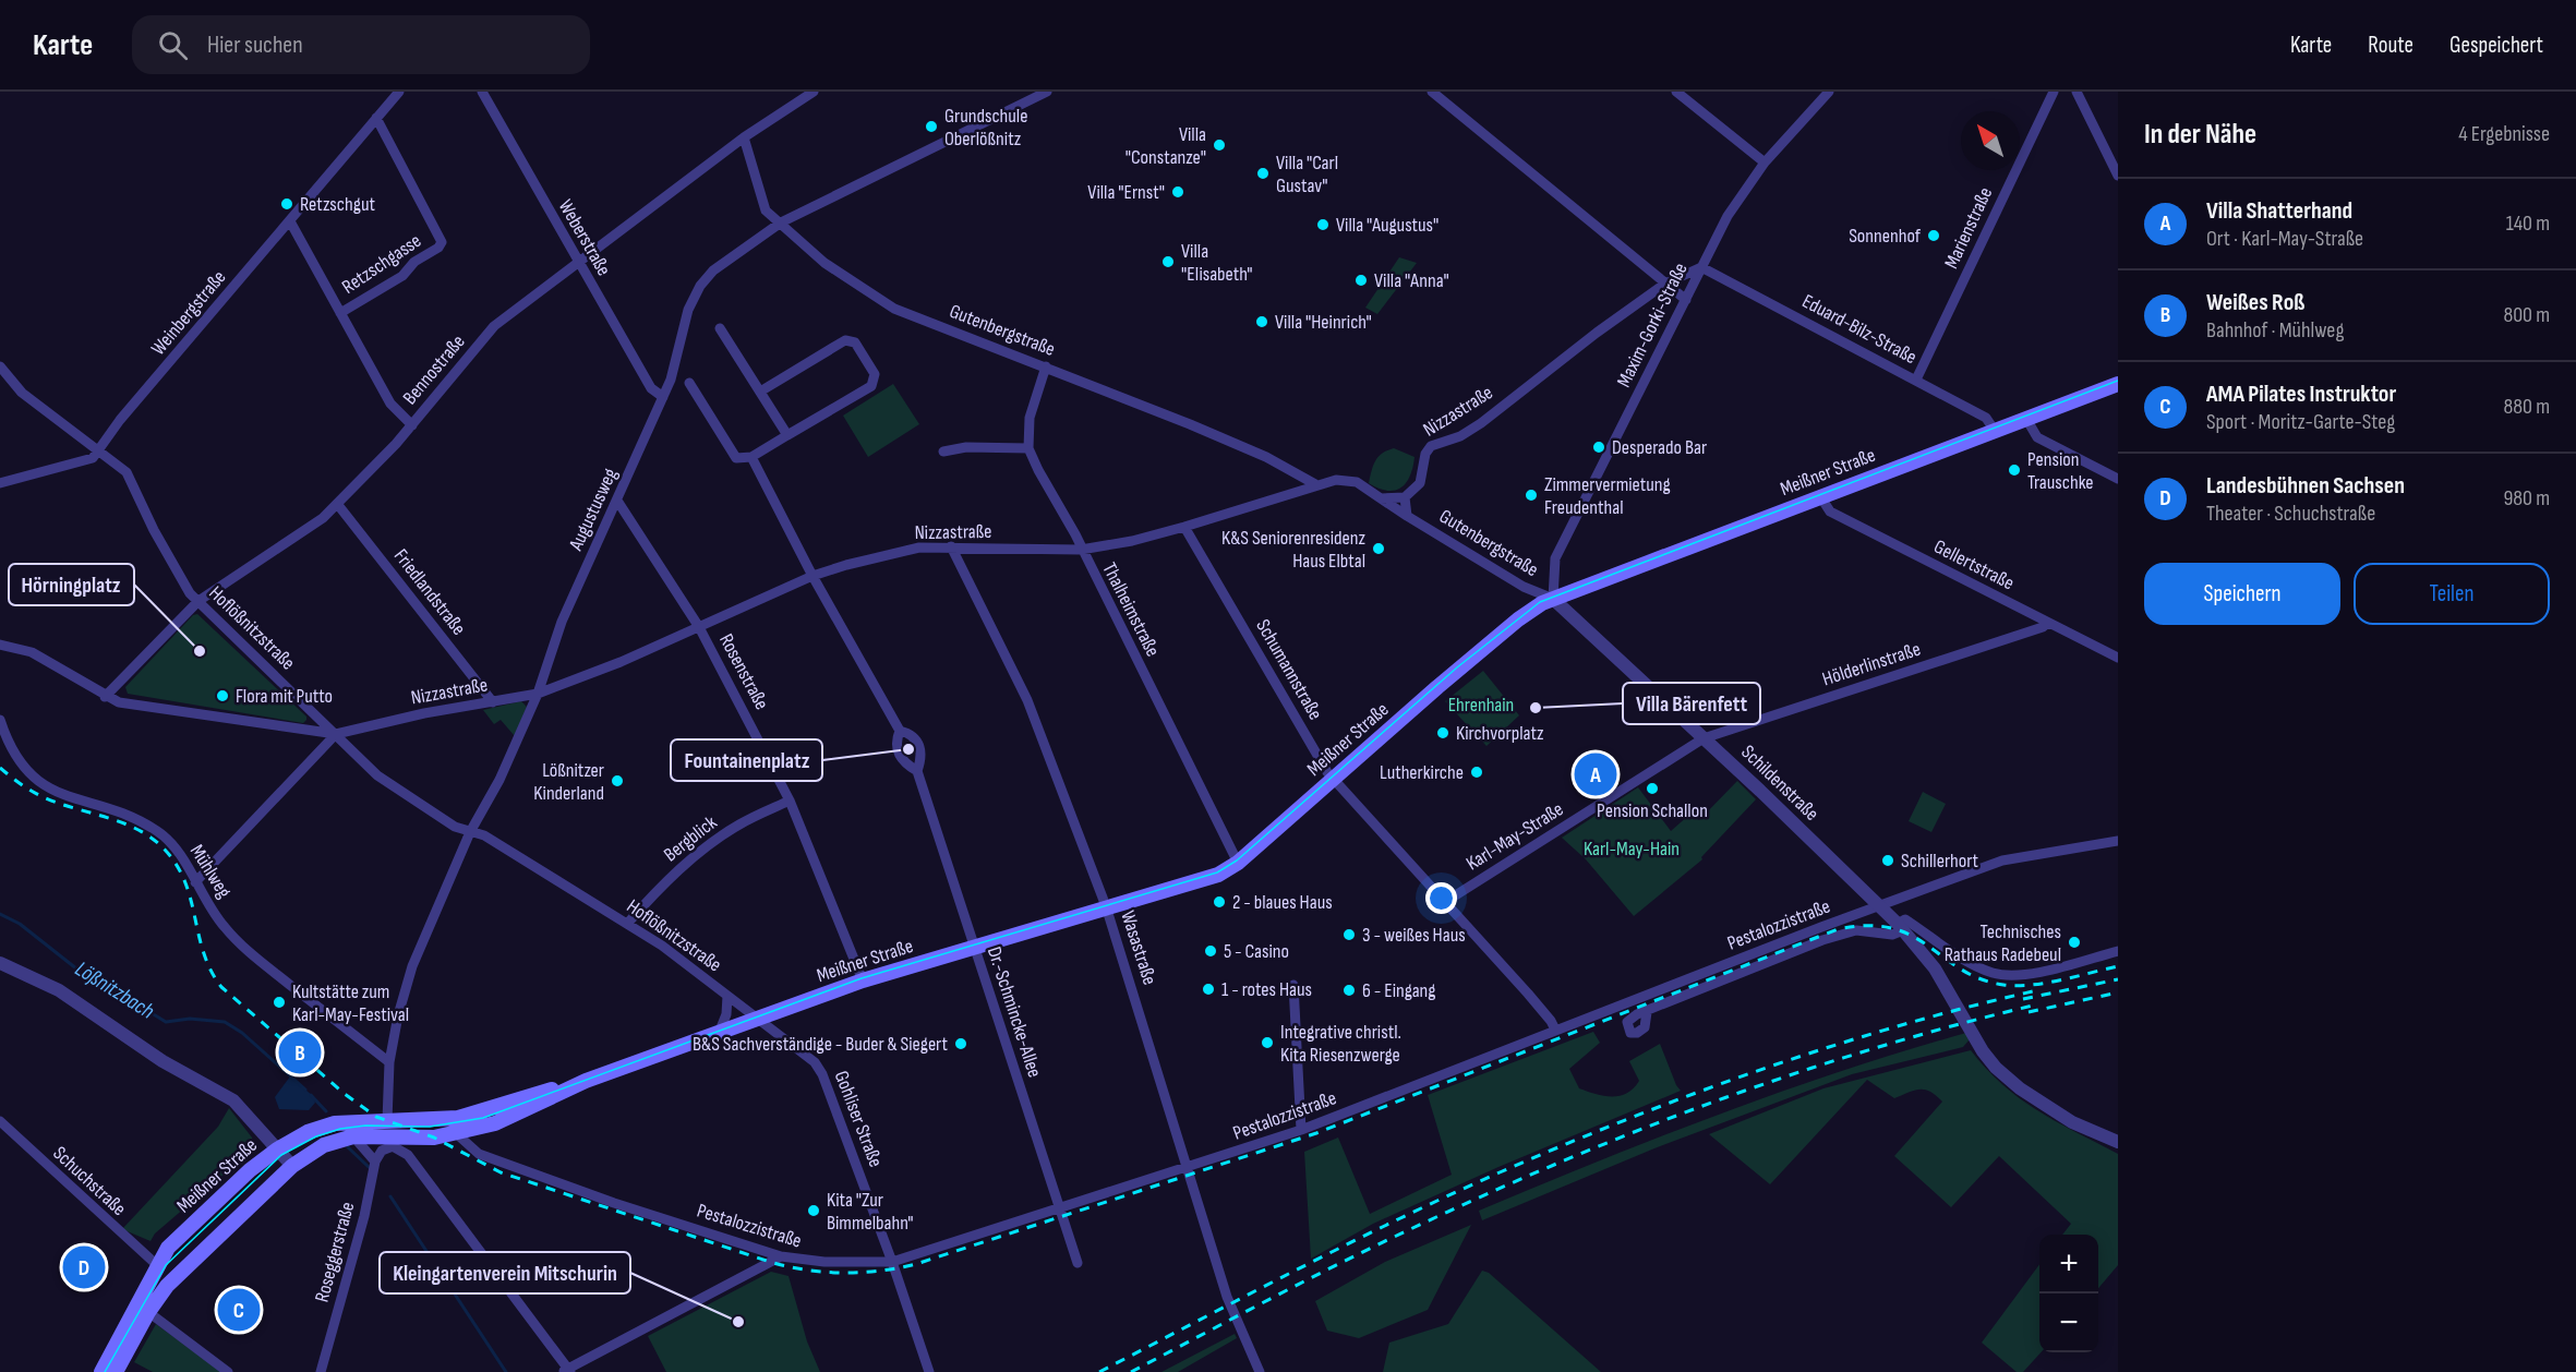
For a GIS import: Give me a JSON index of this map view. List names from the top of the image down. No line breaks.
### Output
{"streets":{"main road":["Meißner Straße"],"street":["Marienstraße","Weberstraße","Retzschgasse","Weinbergstraße","Maxim-Gorki-Straße","Eduard-Bilz-Straße","Gutenbergstraße","Bennostraße","Nizzastraße","Augustusweg","Gellertstraße","Friedlandstraße","Thalheimstraße","Hoflößnitzstraße","Hölderlinstraße","Schumannstraße","Rosenstraße","Schildenstraße","Karl-May-Straße","Bergblick","Mühlweg","Pestalozzistraße","Wasastraße","Dr.-Schmincke-Allee","Gohliser Straße","Schuchstraße","Roseggerstraße"]},"crossings":[["Marienstraße","Eduard-Bilz-Straße"],["Weberstraße","Bennostraße"],["Weberstraße","Augustusweg"],["Retzschgasse","Weinbergstraße"],["Retzschgasse","Bennostraße"],["Weinbergstraße","Hoflößnitzstraße"],["Maxim-Gorki-Straße","Eduard-Bilz-Straße"],["Maxim-Gorki-Straße","Gutenbergstraße"],["Maxim-Gorki-Straße","Nizzastraße"],["Maxim-Gorki-Straße","Meißner Straße"],["Maxim-Gorki-Straße","Schildenstraße"],["Eduard-Bilz-Straße","Nizzastraße"],["Eduard-Bilz-Straße","Meißner Straße"],["Gutenbergstraße","Bennostraße"],["Gutenbergstraße","Nizzastraße"],["Gutenbergstraße","Meißner Straße"],["Gutenbergstraße","Augustusweg"],["Gutenbergstraße","Thalheimstraße"],["Gutenbergstraße","Schildenstraße"],["Bennostraße","Friedlandstraße"],["Bennostraße","Hoflößnitzstraße"],["Nizzastraße","Augustusweg"],["Nizzastraße","Friedlandstraße"],["Nizzastraße","Thalheimstraße"],["Nizzastraße","Hoflößnitzstraße"],["Nizzastraße","Schumannstraße"],["Nizzastraße","Rosenstraße"],["Nizzastraße","Wasastraße"],["Nizzastraße","Dr.-Schmincke-Allee"],["Meißner Straße","Augustusweg"],["Meißner Straße","Gellertstraße"],["Meißner Straße","Thalheimstraße"],["Meißner Straße","Hoflößnitzstraße"],["Meißner Straße","Schumannstraße"],["Meißner Straße","Rosenstraße"],["Meißner Straße","Schildenstraße"],["Meißner Straße","Pestalozzistraße"],["Meißner Straße","Wasastraße"],["Meißner Straße","Dr.-Schmincke-Allee"],["Meißner Straße","Gohliser Straße"],["Meißner Straße","Schuchstraße"],["Augustusweg","Hoflößnitzstraße"],["Augustusweg","Rosenstraße"],["Augustusweg","Mühlweg"],["Gellertstraße","Hölderlinstraße"],["Hoflößnitzstraße","Bergblick"],["Hoflößnitzstraße","Gohliser Straße"],["Hölderlinstraße","Schildenstraße"],["Hölderlinstraße","Karl-May-Straße"],["Schumannstraße","Karl-May-Straße"],["Schumannstraße","Pestalozzistraße"],["Rosenstraße","Bergblick"],["Schildenstraße","Karl-May-Straße"],["Schildenstraße","Pestalozzistraße"],["Pestalozzistraße","Wasastraße"],["Pestalozzistraße","Dr.-Schmincke-Allee"],["Pestalozzistraße","Gohliser Straße"]],"water":["Lößnitzbach"],"parks":["Ehrenhain","Karl-May-Hain"],"places":["Grundschule Oberlößnitz","Villa \"Constanze\"","Villa \"Carl Gustav\"","Villa \"Ernst\"","Retzschgut","Villa \"Augustus\"","Sonnenhof","Villa \"Elisabeth\"","Villa \"Anna\"","Villa \"Heinrich\"","Desperado Bar","Pension Trauschke","Zimmervermietung Freudenthal","K&S Seniorenresidenz Haus Elbtal","Hörningplatz","Flora mit Putto","Villa Bärenfett","Kirchvorplatz","Fountainenplatz","Lutherkirche","Lößnitzer Kinderland","Pension Schallon","Schillerhort","2 - blaues Haus","3 - weißes Haus","Technisches Rathaus Radebeul","5 - Casino","1 - rotes Haus","6 - Eingang","Kultstätte zum Karl-May-Festival","Integrative christl. Kita Riesenzwerge","B&S Sachverständige - Buder & Siegert","Kita \"Zur Bimmelbahn\"","Kleingartenverein Mitschurin"],"north":"top left","page":{"header":"Karte","search":"Hier suchen","nav":["Karte","Route","Gespeichert"],"heading":["In der Nähe","4 Ergebnisse"],"list":[{"mark":"A","name":"Villa Shatterhand","note":"Ort · Karl-May-Straße","value":"140 m"},{"mark":"B","name":"Weißes Roß","note":"Bahnhof · Mühlweg","value":"800 m"},{"mark":"C","name":"AMA Pilates Instruktor","note":"Sport · Moritz-Garte-Steg","value":"880 m"},{"mark":"D","name":"Landesbühnen Sachsen","note":"Theater · Schuchstraße","value":"980 m"}],"buttons":["Speichern","Teilen"],"pins":["A","B","D","C"],"map_buttons":["+","−"]}}
